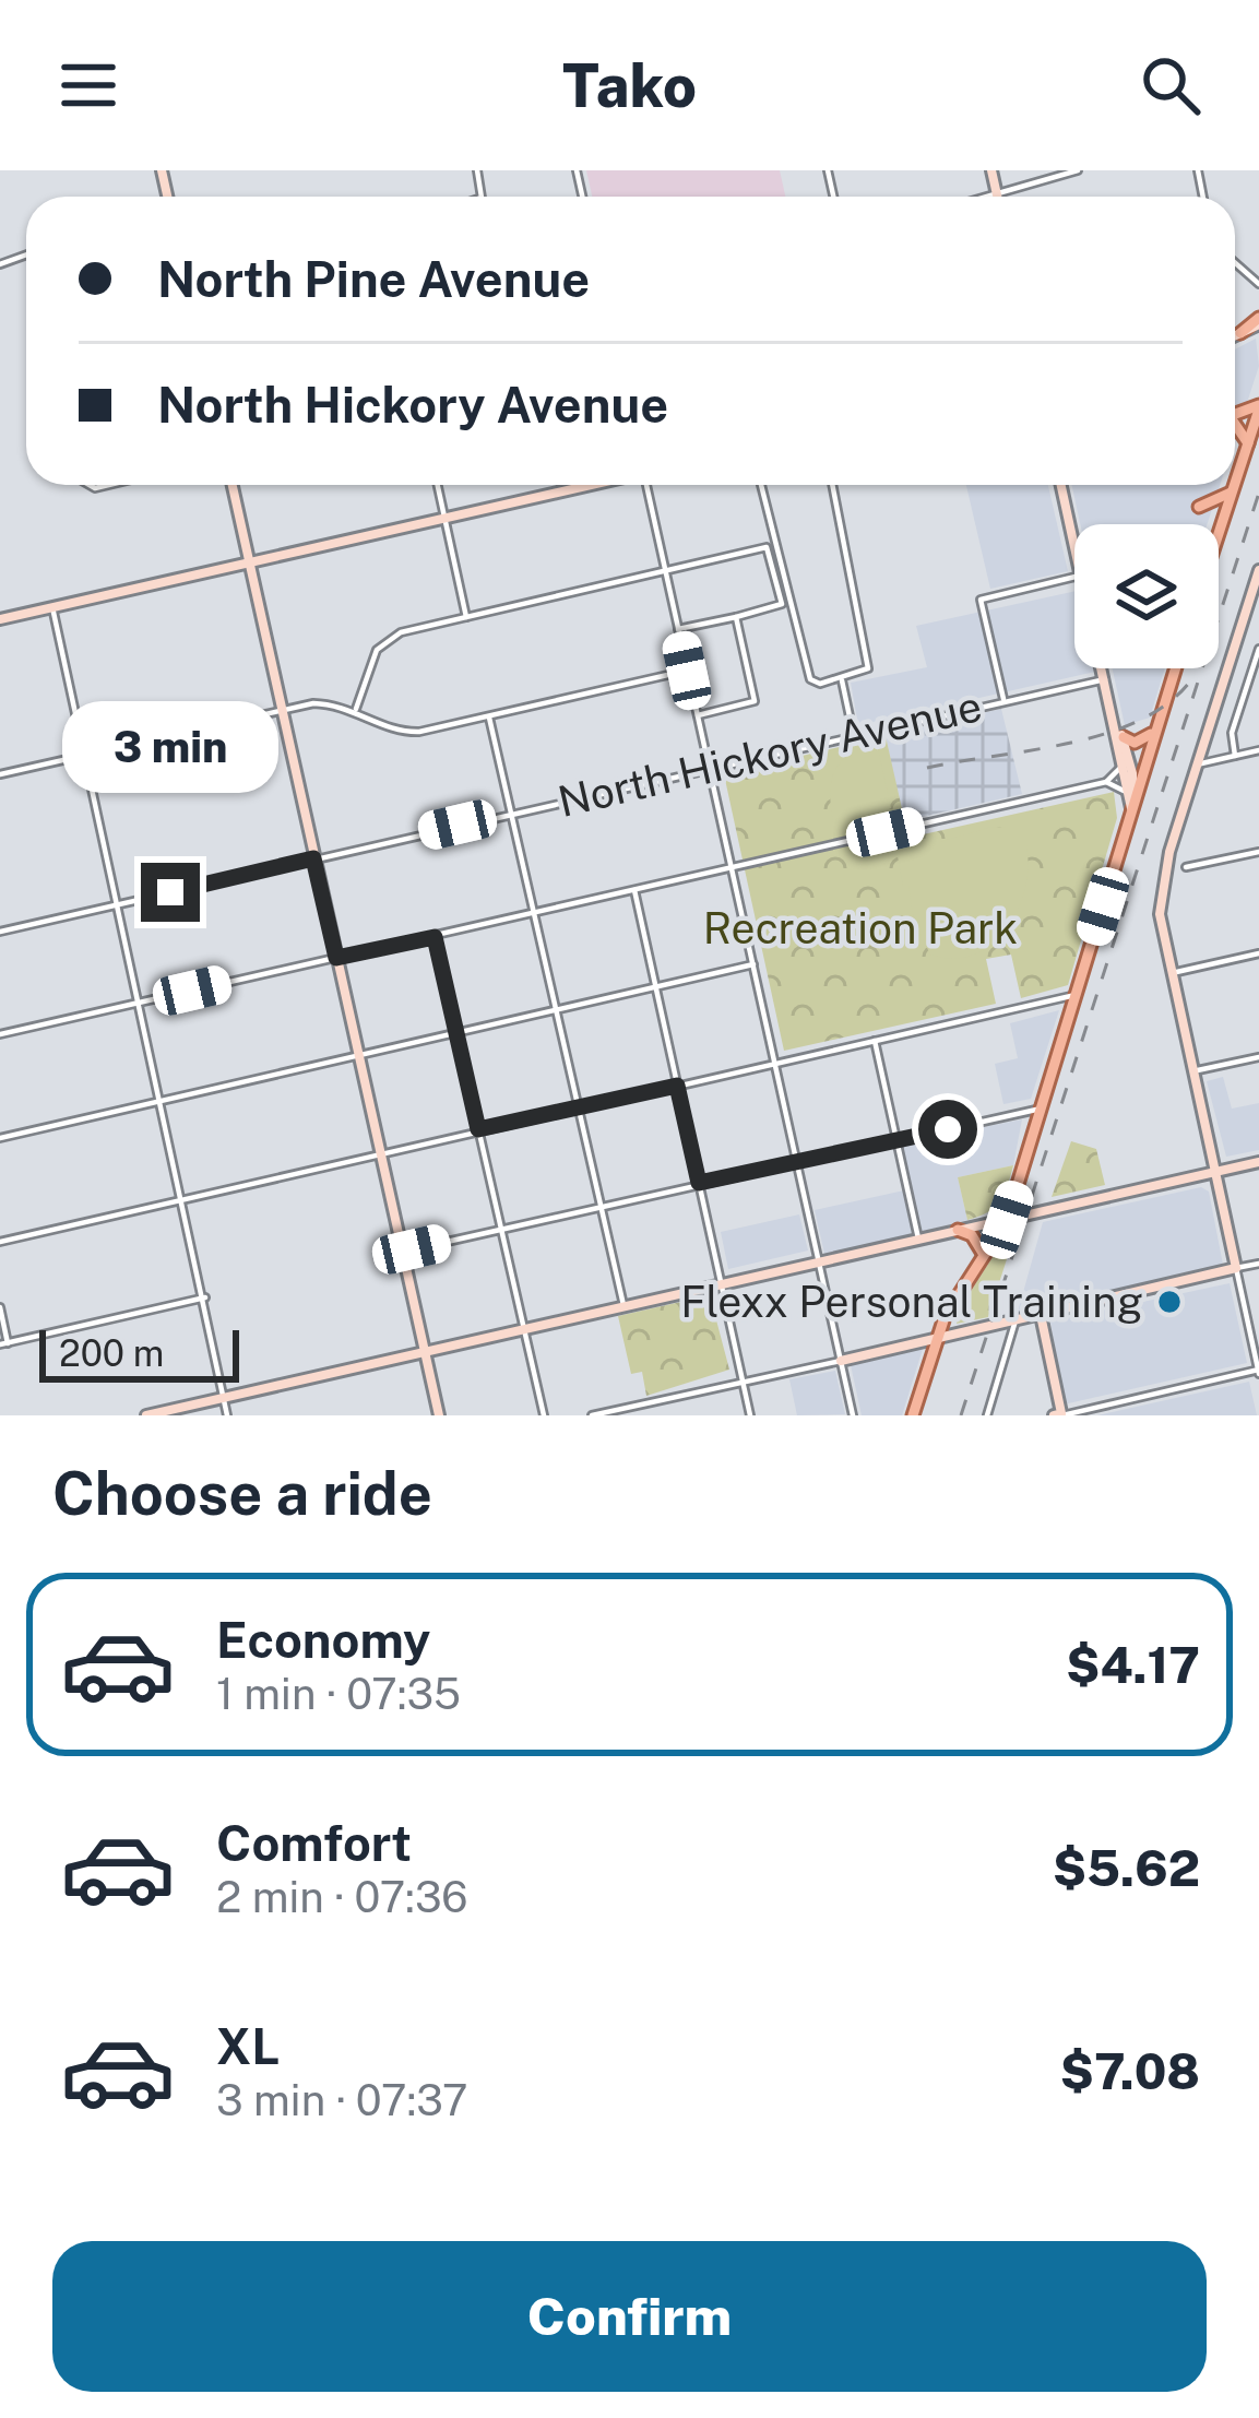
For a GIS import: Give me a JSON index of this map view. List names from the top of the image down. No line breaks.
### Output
{"streets":{"street":["North Hickory Avenue"]},"parks":["Recreation Park"],"places":["Flexx Personal Training"],"scale_bar":"200 m","page":{"header":"Tako","banner":["North Pine Avenue","North Hickory Avenue"],"bubble":"3 min","scale":"200 m","heading":"Choose a ride","list":[{"name":"Economy","note":"1 min · 07:35","value":"$4.17"},{"name":"Comfort","note":"2 min · 07:36","value":"$5.62"},{"name":"XL","note":"3 min · 07:37","value":"$7.08"}],"buttons":"Confirm"}}
